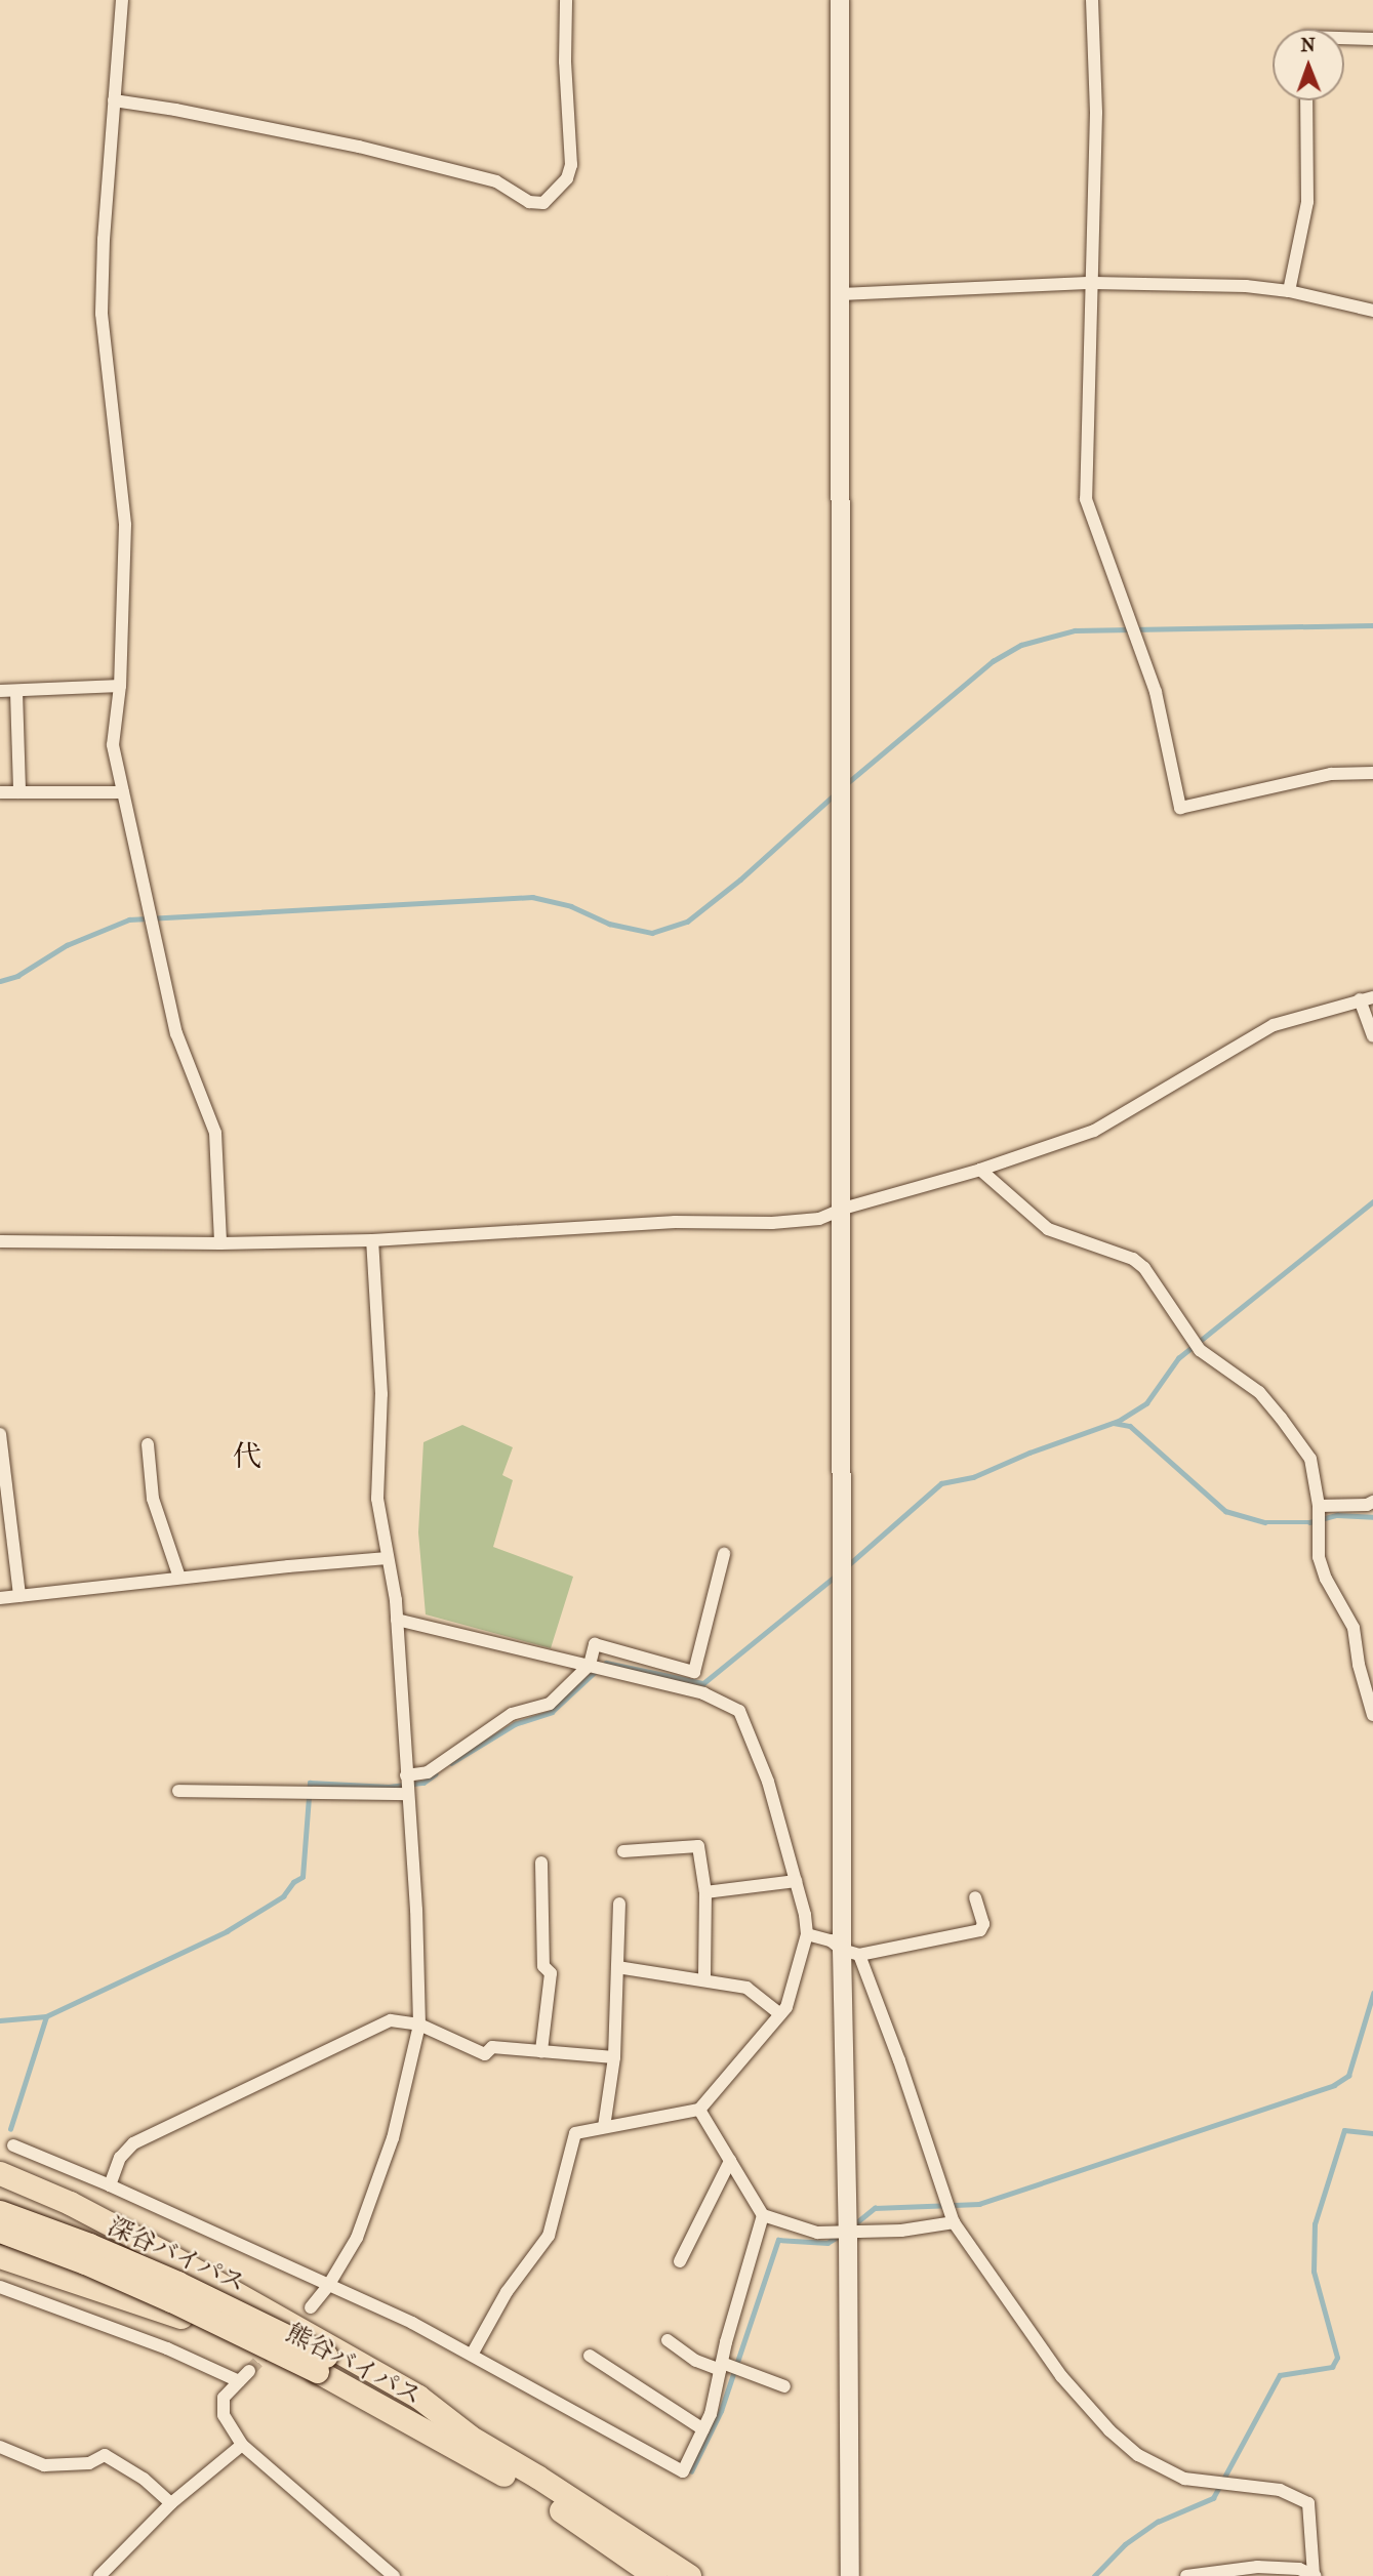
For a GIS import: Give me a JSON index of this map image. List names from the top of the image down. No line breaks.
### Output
{"streets":{"highway":["深谷バイパス","熊谷バイパス"]},"crossings":[["深谷バイパス","熊谷バイパス"]],"districts":["代"],"north":"top"}
